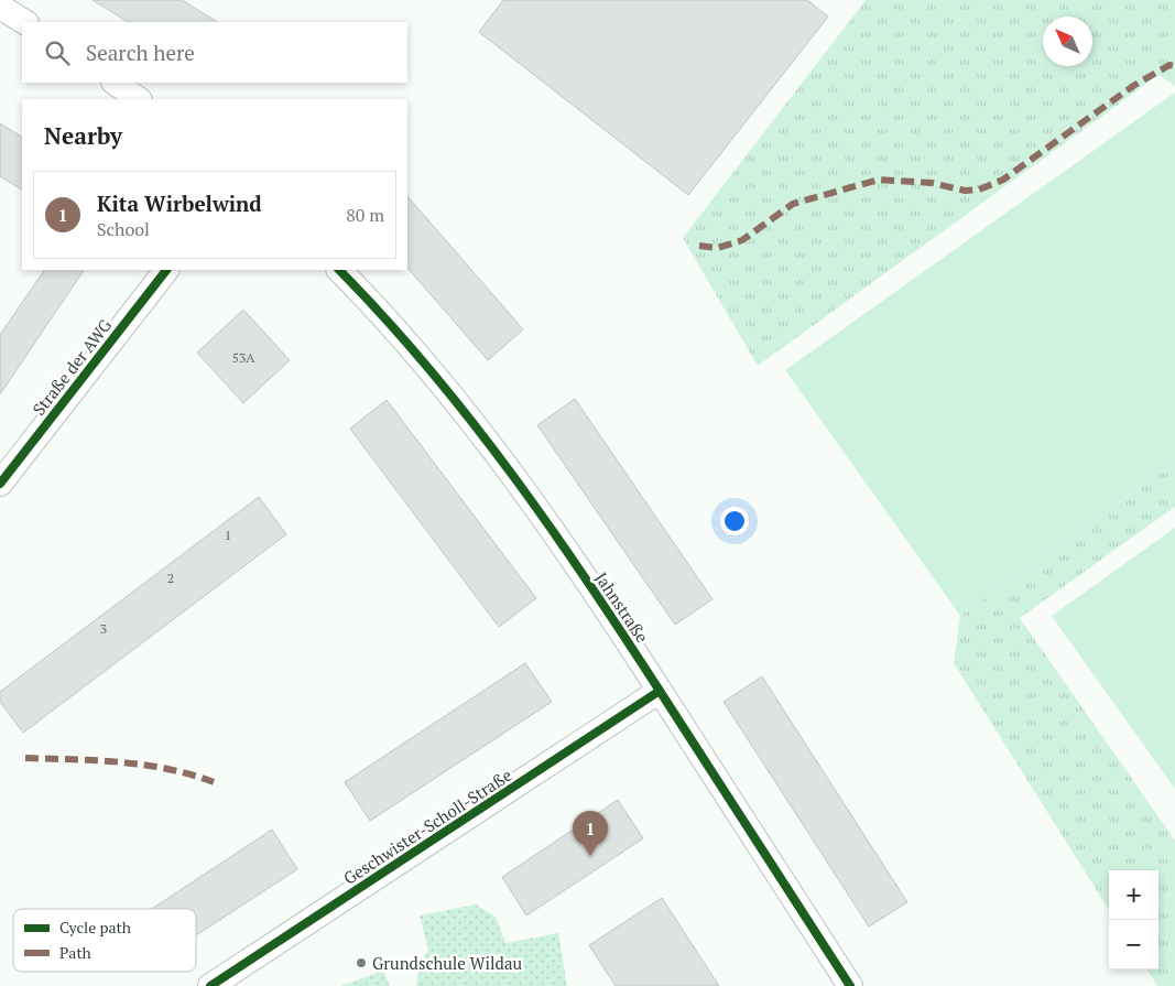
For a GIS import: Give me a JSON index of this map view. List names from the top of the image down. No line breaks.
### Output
{"streets":{"street":["Straße der AWG","Jahnstraße","Geschwister-Scholl-Straße"]},"crossings":[["Jahnstraße","Geschwister-Scholl-Straße"]],"places":["Grundschule Wildau"],"house_numbers":["53A","1","2","3"],"legend":["Cycle path","Path"],"north":"top left","page":{"search":"Search here","heading":"Nearby","list":[{"mark":"1","name":"Kita Wirbelwind","note":"School","value":"80 m"}],"pins":"1","map_buttons":["+","−"]}}
